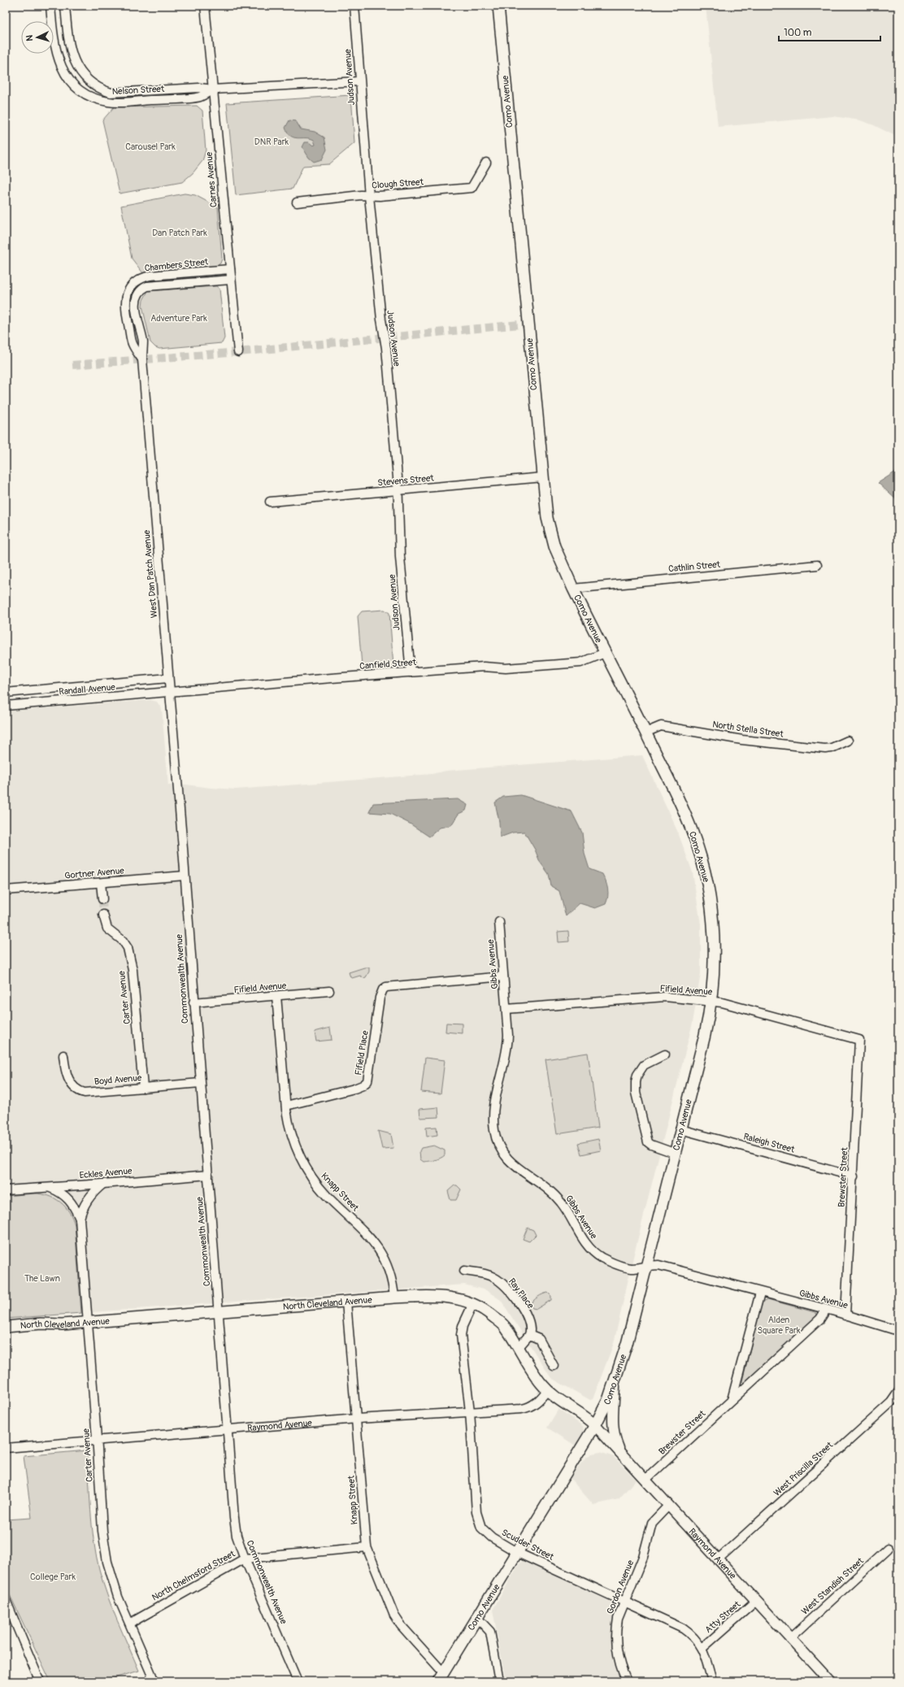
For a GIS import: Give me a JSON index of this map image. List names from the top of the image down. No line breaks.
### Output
{"streets":{"main road":["Como Avenue","North Cleveland Avenue"],"street":["Judson Avenue","Nelson Street","Carnes Avenue","Clough Street","Chambers Street","Stevens Street","Cathlin Street","West Dan Patch Avenue","Canfield Street","Randall Avenue","North Stella Street","Gortner Avenue","Gibbs Avenue","Commonwealth Avenue","Fifield Avenue","Carter Avenue","Fifield Place","Boyd Avenue","Raleigh Street","Eckles Avenue","Brewster Street","Knapp Street","Ray Place","Raymond Avenue","West Priscilla Street","Scudder Street","North Chelmsford Street","West Standish Street","Gordon Avenue","Atty Street"]},"crossings":[["Judson Avenue","Nelson Street"],["Judson Avenue","Clough Street"],["Judson Avenue","Stevens Street"],["Judson Avenue","Canfield Street"],["Nelson Street","Carnes Avenue"],["Como Avenue","Stevens Street"],["Como Avenue","Cathlin Street"],["Como Avenue","Canfield Street"],["Como Avenue","North Stella Street"],["Como Avenue","Gibbs Avenue"],["Como Avenue","Fifield Avenue"],["Como Avenue","Raleigh Street"],["Como Avenue","Knapp Street"],["Como Avenue","North Cleveland Avenue"],["Como Avenue","Raymond Avenue"],["Como Avenue","Scudder Street"],["Carnes Avenue","Chambers Street"],["Chambers Street","West Dan Patch Avenue"],["West Dan Patch Avenue","Canfield Street"],["West Dan Patch Avenue","Randall Avenue"],["West Dan Patch Avenue","Commonwealth Avenue"],["Canfield Street","Randall Avenue"],["Gortner Avenue","Commonwealth Avenue"],["Gibbs Avenue","Fifield Avenue"],["Gibbs Avenue","Fifield Place"],["Gibbs Avenue","Brewster Street"],["Commonwealth Avenue","Fifield Avenue"],["Commonwealth Avenue","Boyd Avenue"],["Commonwealth Avenue","Eckles Avenue"],["Commonwealth Avenue","North Cleveland Avenue"],["Commonwealth Avenue","Raymond Avenue"],["Commonwealth Avenue","North Chelmsford Street"],["Fifield Avenue","Brewster Street"],["Fifield Avenue","Knapp Street"],["Carter Avenue","Boyd Avenue"],["Carter Avenue","Eckles Avenue"],["Carter Avenue","North Cleveland Avenue"],["Carter Avenue","Raymond Avenue"],["Carter Avenue","North Chelmsford Street"],["Fifield Place","Knapp Street"],["Raleigh Street","Brewster Street"],["Brewster Street","Raymond Avenue"],["Knapp Street","North Cleveland Avenue"],["Knapp Street","Raymond Avenue"],["Knapp Street","North Chelmsford Street"],["North Cleveland Avenue","Raymond Avenue"],["North Cleveland Avenue","Scudder Street"],["Raymond Avenue","West Priscilla Street"],["Raymond Avenue","Scudder Street"],["Raymond Avenue","West Standish Street"],["Raymond Avenue","Gordon Avenue"],["Raymond Avenue","Atty Street"],["Scudder Street","Gordon Avenue"],["Scudder Street","Atty Street"]],"parks":["DNR Park","Carousel Park","Dan Patch Park","Adventure Park","The Lawn","Alden Square Park","College Park"],"scale_bar":"100 m","north":"left"}
